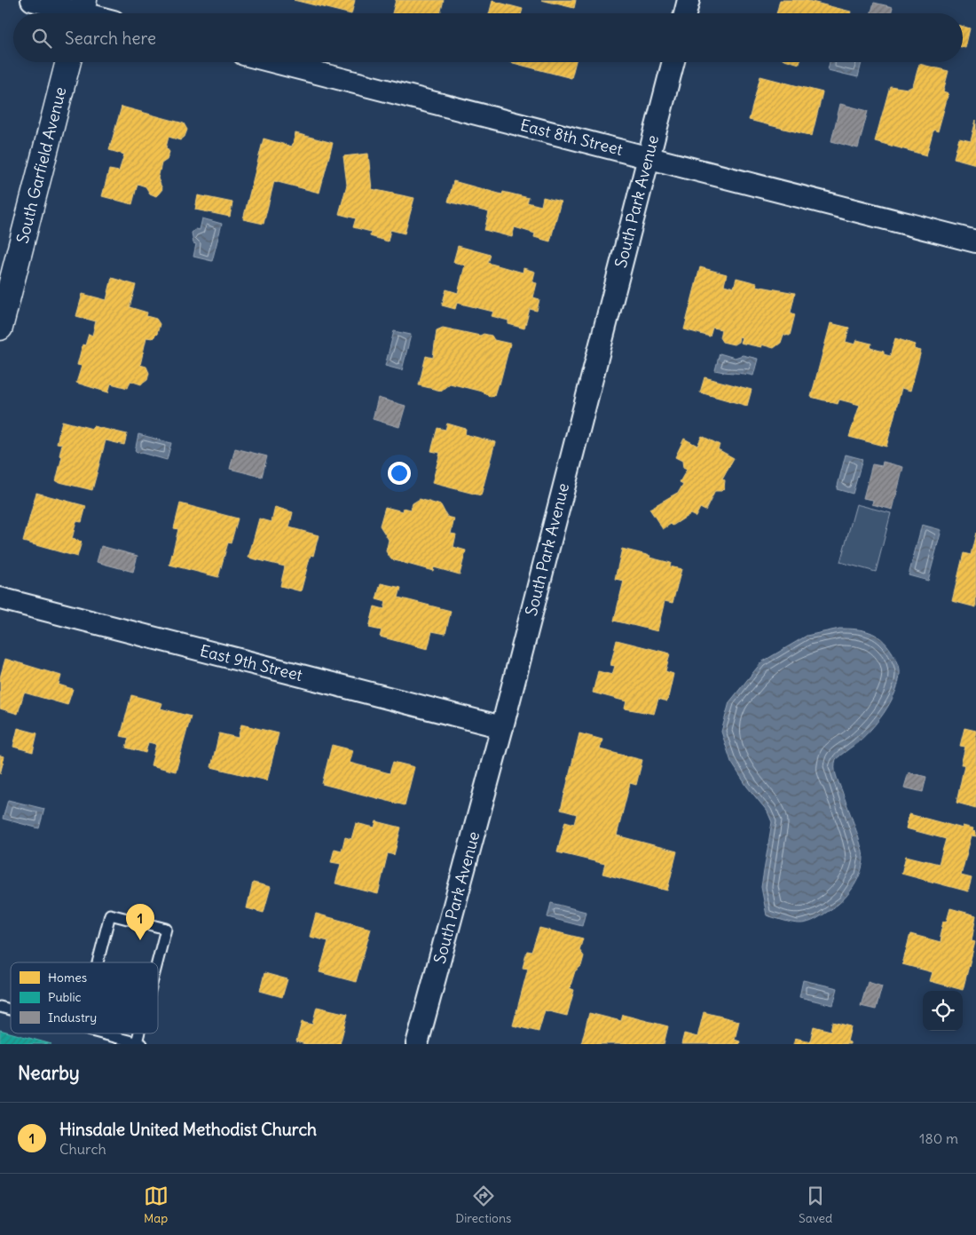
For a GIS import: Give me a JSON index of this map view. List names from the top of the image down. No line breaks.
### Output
{"streets":{"street":["East 8th Street","South Garfield Avenue","South Park Avenue","East 9th Street"]},"crossings":[["East 8th Street","South Park Avenue"],["South Park Avenue","East 9th Street"]],"legend":["Homes","Public","Industry"],"page":{"search":"Search here","pins":"1","heading":"Nearby","list":[{"mark":"1","name":"Hinsdale United Methodist Church","note":"Church","value":"180 m"}],"nav":["Map","Directions","Saved"]}}
